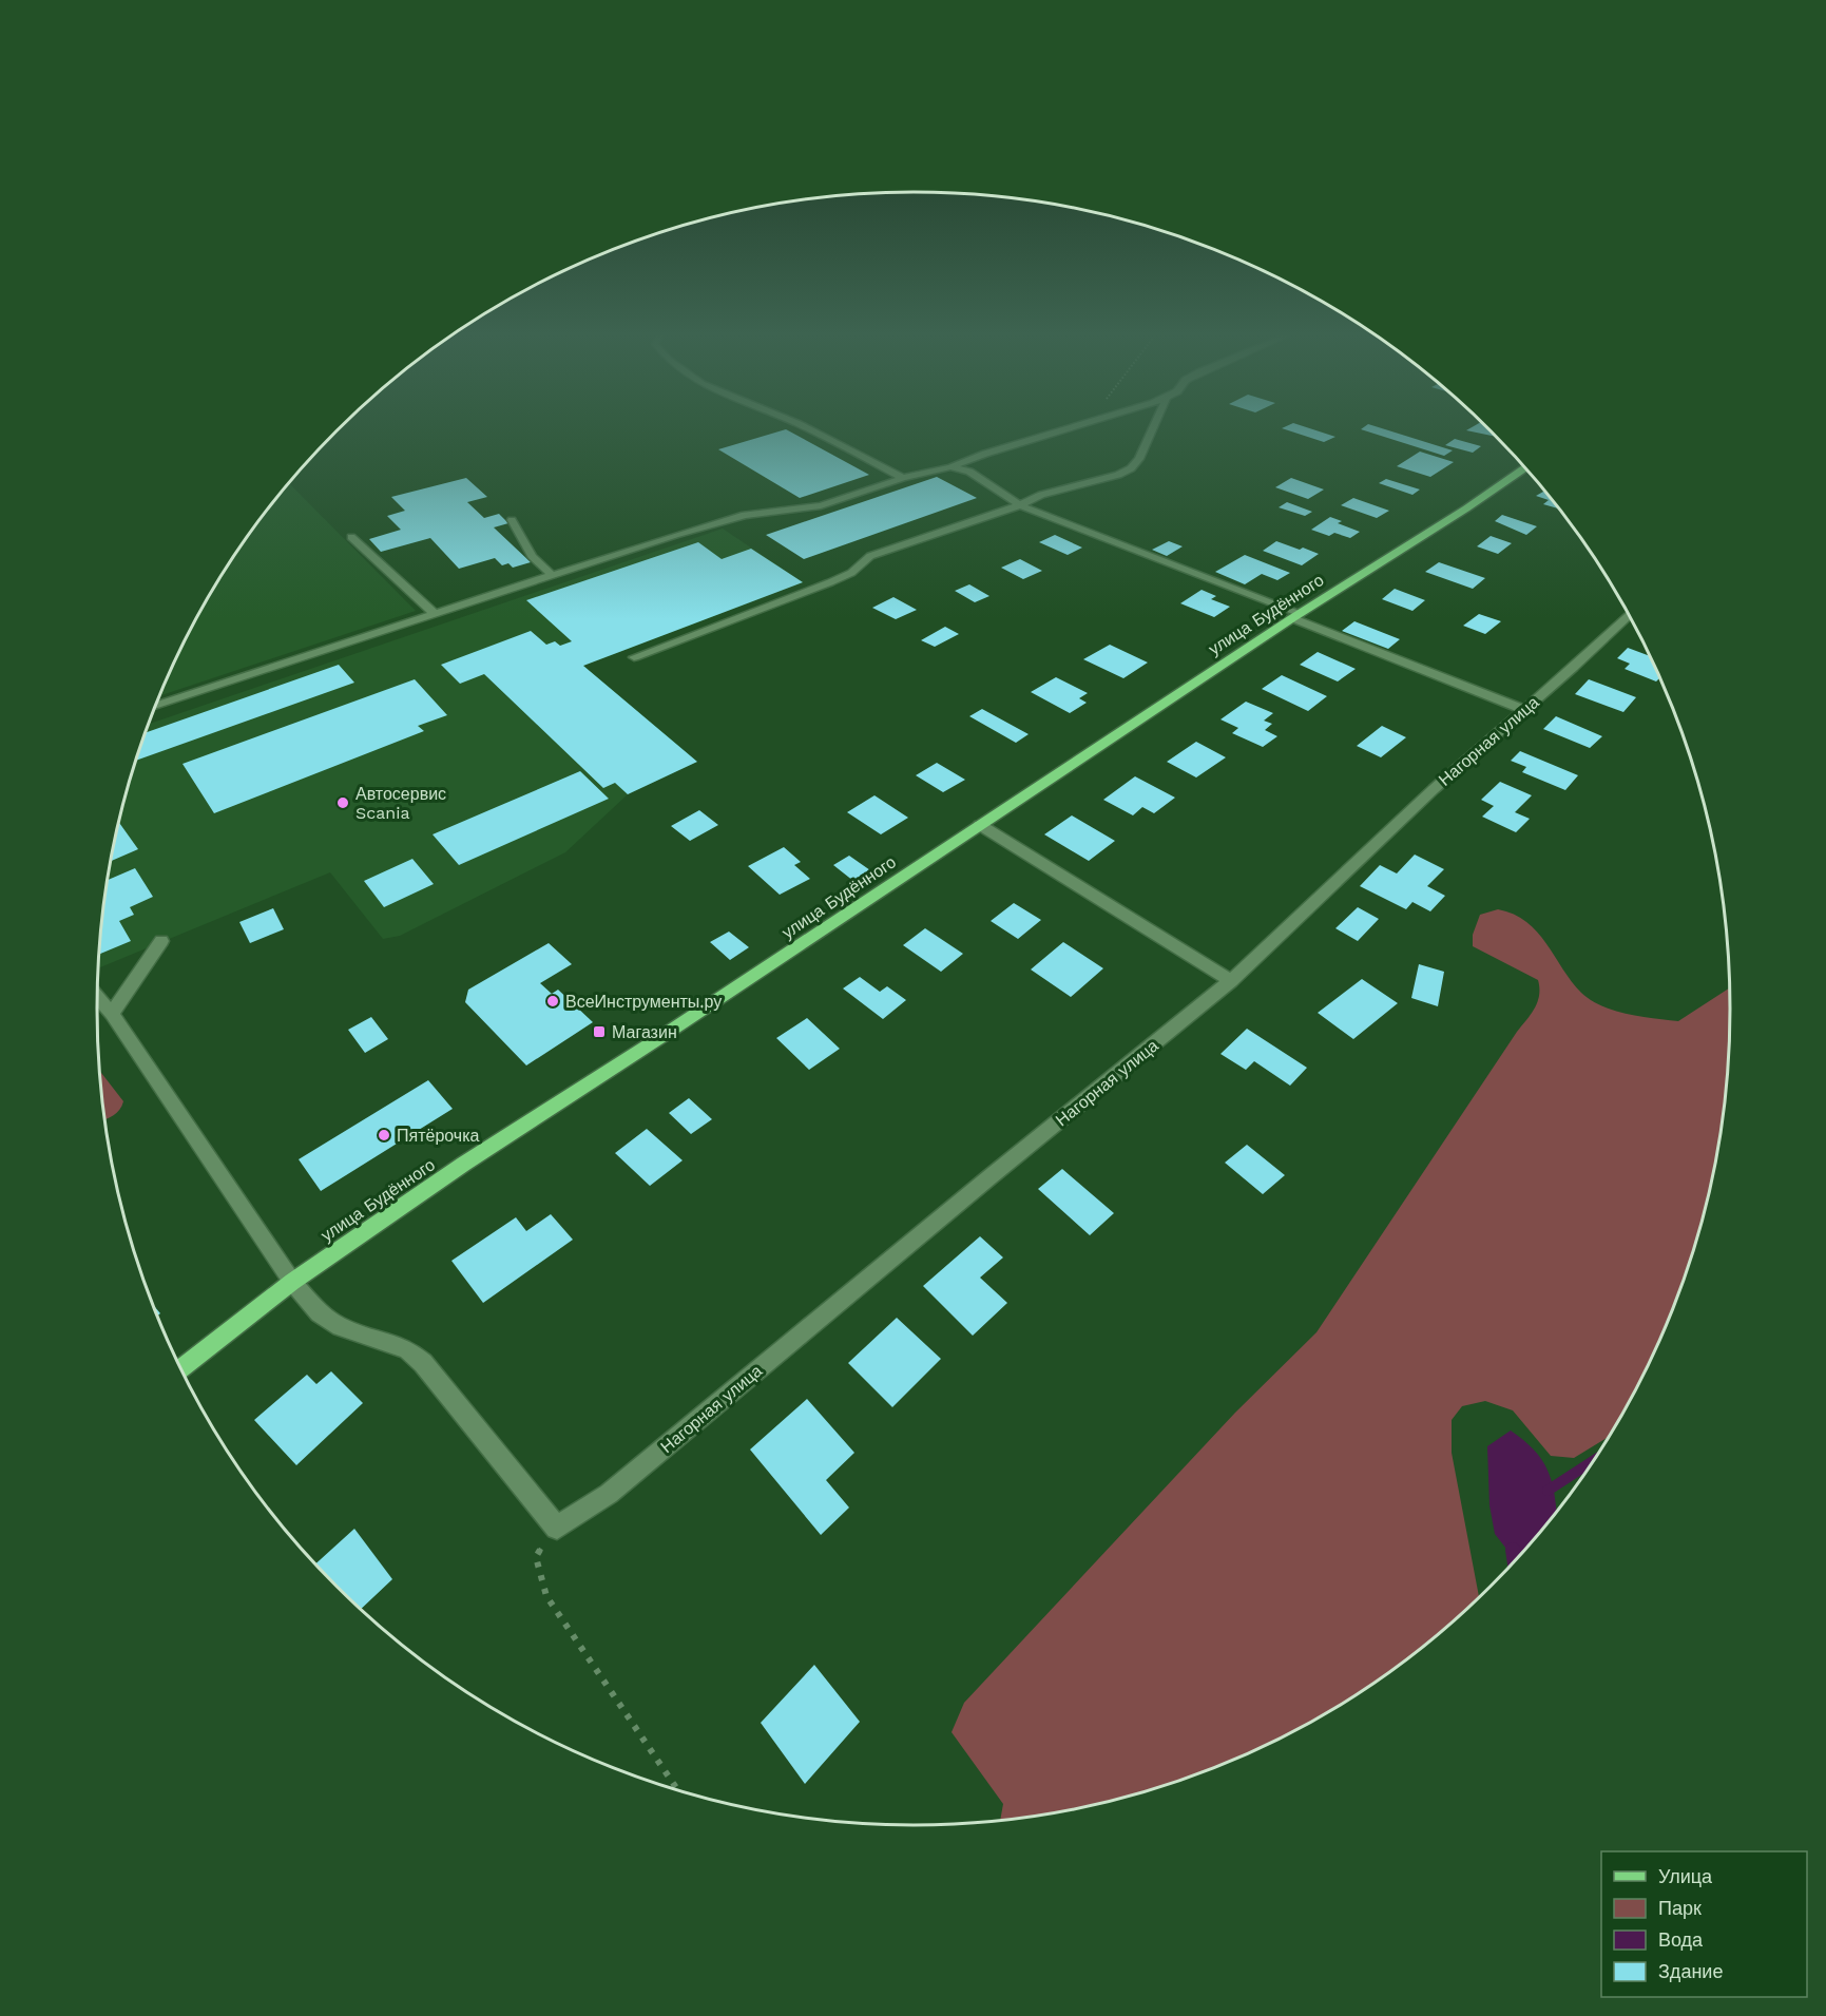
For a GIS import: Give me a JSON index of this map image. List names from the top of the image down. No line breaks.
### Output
{"streets":{"main road":["улица Будённого"],"street":["Нагорная улица"]},"places":{"other":["Автосервис Scania","ВсеИнструменты.ру","Пятёрочка"],"transit":["Магазин"]},"legend":["Улица","Парк","Вода","Здание"]}
